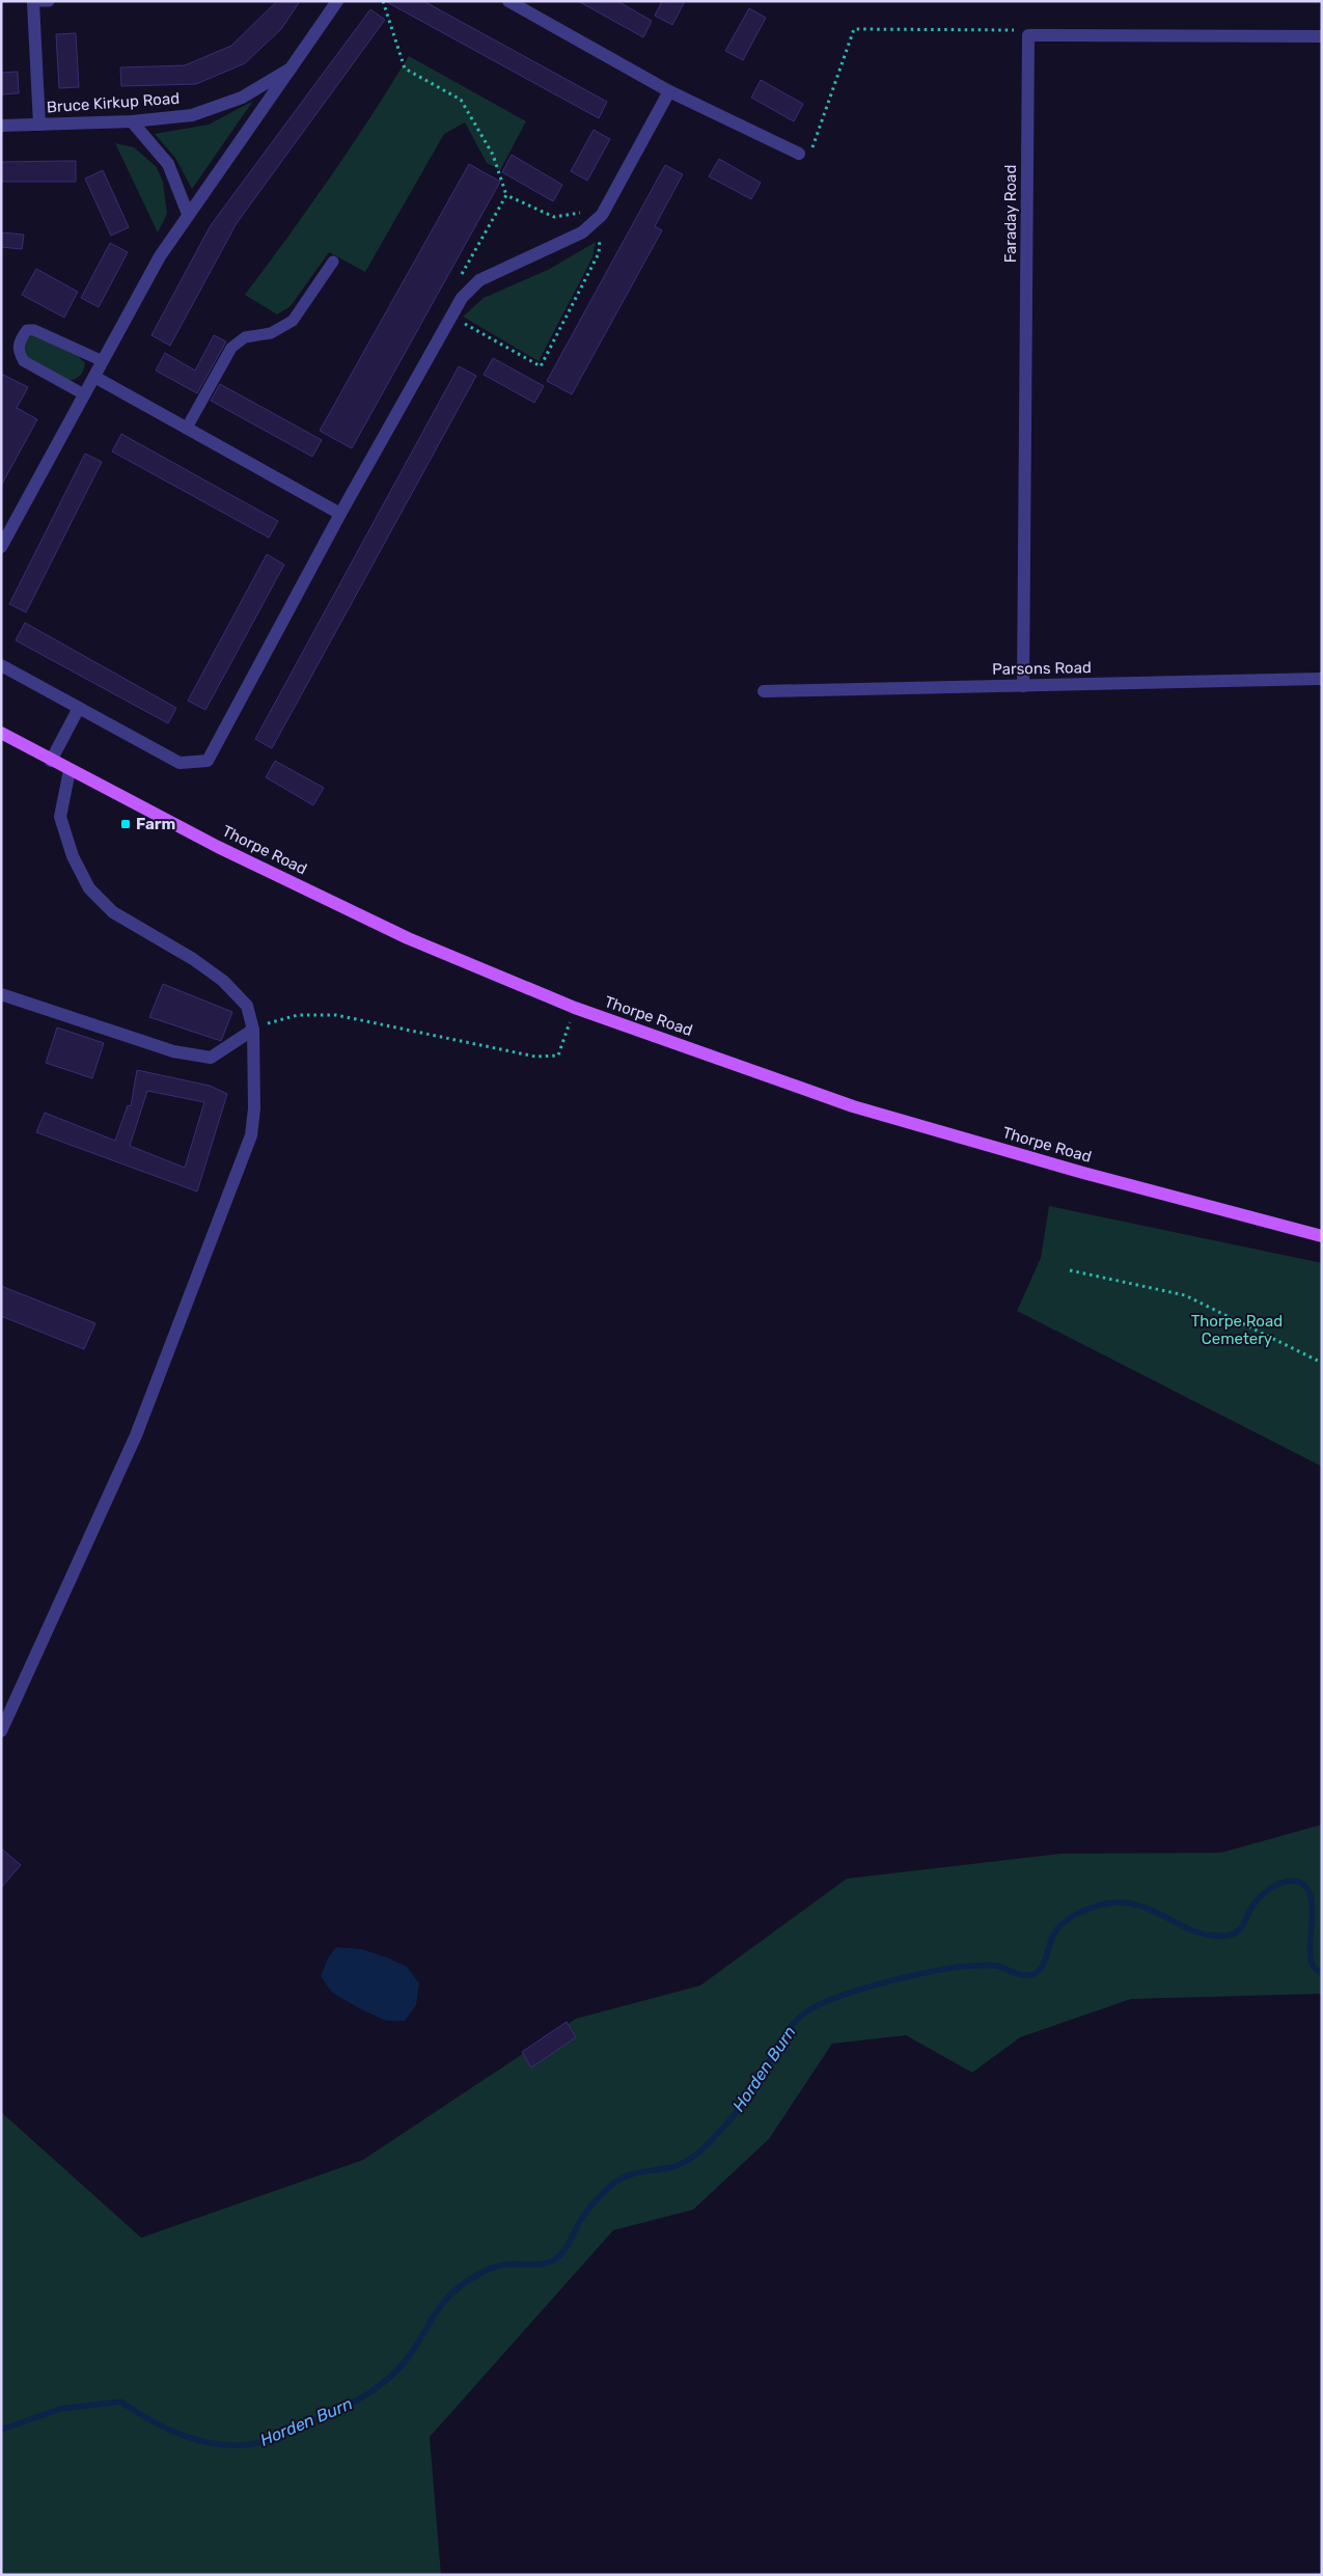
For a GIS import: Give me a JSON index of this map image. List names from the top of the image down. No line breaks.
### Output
{"streets":{"main road":["Thorpe Road"],"street":["Bruce Kirkup Road","Faraday Road","Parsons Road"]},"crossings":[["Faraday Road","Parsons Road"]],"water":["Horden Burn"],"parks":["Thorpe Road Cemetery"],"places":{"transit":["Farm"]}}
